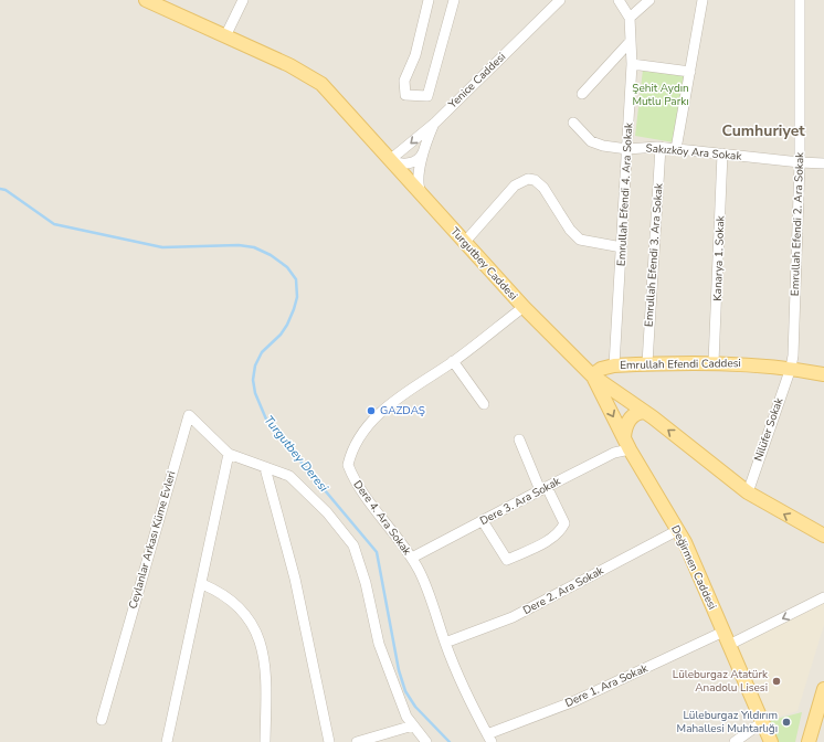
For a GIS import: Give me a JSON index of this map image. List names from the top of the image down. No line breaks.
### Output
{"streets":{"main road":["Turgutbey Caddesi","Emrullah Efendi Caddesi","Değirmen Caddesi"],"street":["Yenice Caddesi","Sakızköy Ara Sokak","Emrullah Efendi 4. Ara Sokak","Emrullah Efendi 2. Ara Sokak","Emrullah Efendi 3. Ara Sokak","Kanarya 1. Sokak","Nilüfer Sokak","Dere 3. Ara Sokak","Dere 4. Ara Sokak","Ceylanlar Arkası Küme Evleri","Dere 2. Ara Sokak","Dere 1. Ara Sokak"]},"crossings":[["Yenice Caddesi","Turgutbey Caddesi"],["Sakızköy Ara Sokak","Emrullah Efendi 4. Ara Sokak"],["Sakızköy Ara Sokak","Emrullah Efendi 2. Ara Sokak"],["Sakızköy Ara Sokak","Emrullah Efendi 3. Ara Sokak"],["Sakızköy Ara Sokak","Kanarya 1. Sokak"],["Emrullah Efendi 4. Ara Sokak","Emrullah Efendi Caddesi"],["Emrullah Efendi 2. Ara Sokak","Emrullah Efendi Caddesi"],["Emrullah Efendi 2. Ara Sokak","Nilüfer Sokak"],["Emrullah Efendi 3. Ara Sokak","Emrullah Efendi Caddesi"],["Kanarya 1. Sokak","Emrullah Efendi Caddesi"],["Turgutbey Caddesi","Emrullah Efendi Caddesi"],["Turgutbey Caddesi","Nilüfer Sokak"],["Turgutbey Caddesi","Dere 4. Ara Sokak"],["Turgutbey Caddesi","Değirmen Caddesi"],["Emrullah Efendi Caddesi","Nilüfer Sokak"],["Emrullah Efendi Caddesi","Değirmen Caddesi"],["Dere 3. Ara Sokak","Dere 4. Ara Sokak"],["Dere 3. Ara Sokak","Değirmen Caddesi"],["Dere 4. Ara Sokak","Dere 2. Ara Sokak"],["Dere 4. Ara Sokak","Dere 1. Ara Sokak"],["Değirmen Caddesi","Dere 2. Ara Sokak"],["Değirmen Caddesi","Dere 1. Ara Sokak"]],"districts":["Cumhuriyet"],"water":["Turgutbey Deresi"],"parks":["Şehit Aydın Mutlu Parkı"],"places":["GAZDAŞ","Lüleburgaz Atatürk Anadolu Lisesi","Lüleburgaz Yıldırım Mahallesi Muhtarlığı"]}
